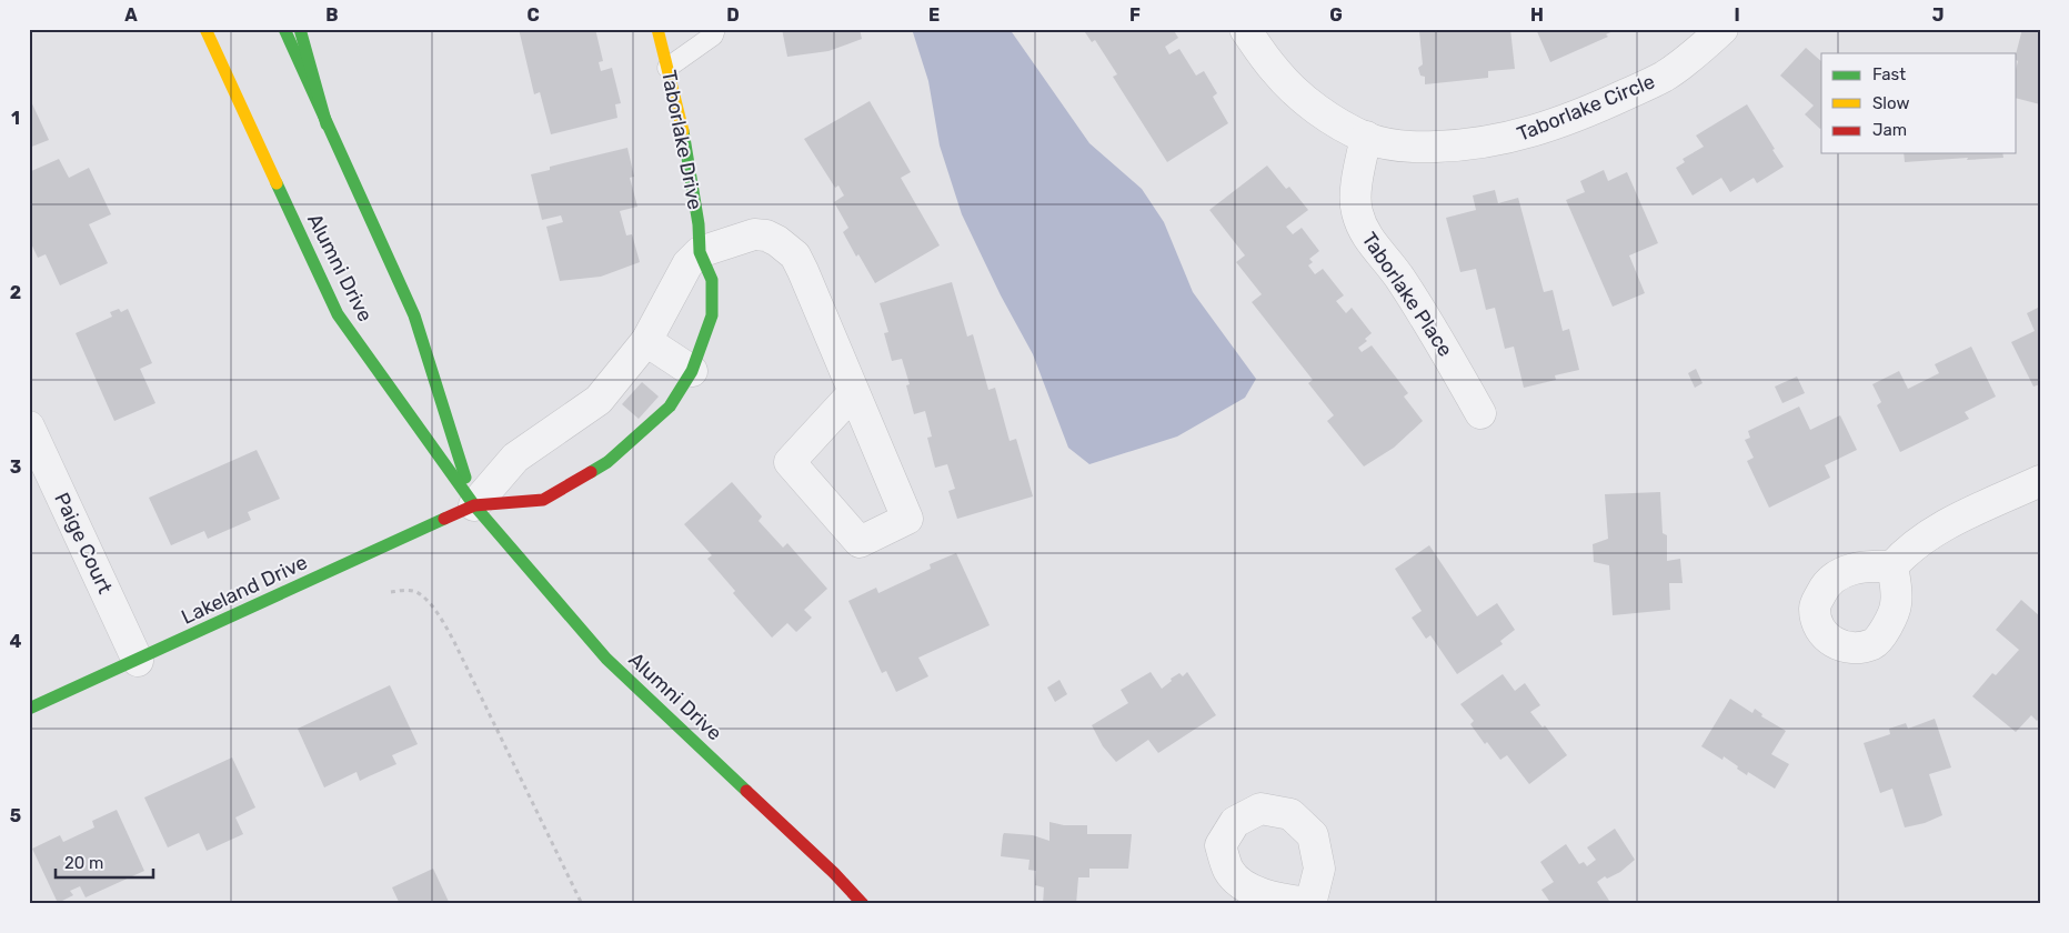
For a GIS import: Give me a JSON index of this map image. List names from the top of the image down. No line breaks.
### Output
{"streets":{"main road":["Taborlake Drive","Alumni Drive","Lakeland Drive"],"street":["Taborlake Circle","Taborlake Place","Paige Court"]},"crossings":[["Taborlake Circle","Taborlake Place"],["Taborlake Drive","Alumni Drive"],["Taborlake Drive","Lakeland Drive"],["Alumni Drive","Lakeland Drive"],["Paige Court","Lakeland Drive"]],"legend":["Fast","Slow","Jam"],"scale_bar":"20 m","grid":{"columns":["A","B","C","D","E","F","G","H","I","J"],"rows":["1","2","3","4","5"]}}
